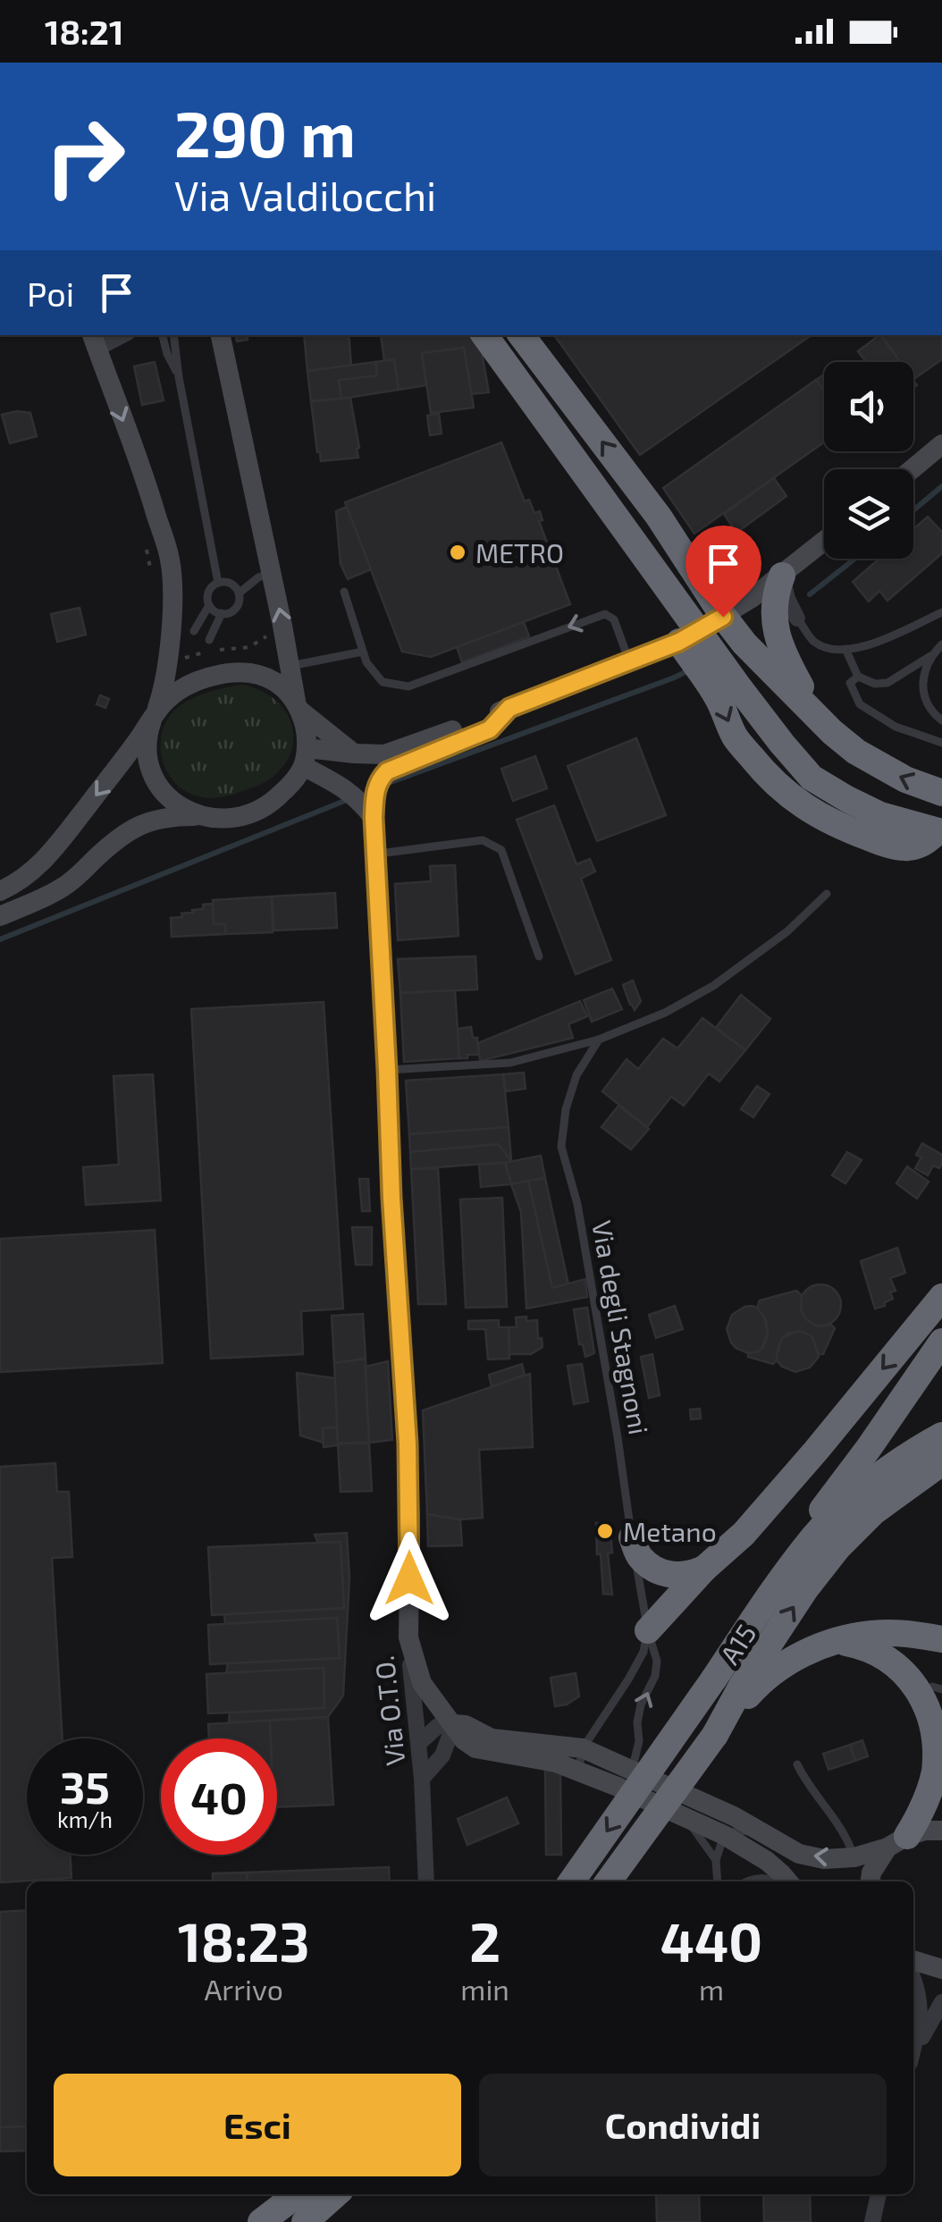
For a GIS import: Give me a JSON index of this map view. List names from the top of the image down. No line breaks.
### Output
{"streets":{"highway":["A15"],"street":["Via O.T.O."],"lane":["Via degli Stagnoni"]},"places":["METRO","Metano"],"page":{"status":"18:21","turn":["290 m","Via Valdilocchi"],"then":"Poi","speed":"35 km/h","limit":"40","eta":["18:23","Arrivo","2","min","440","m"],"buttons":["Esci","Condividi"]}}
